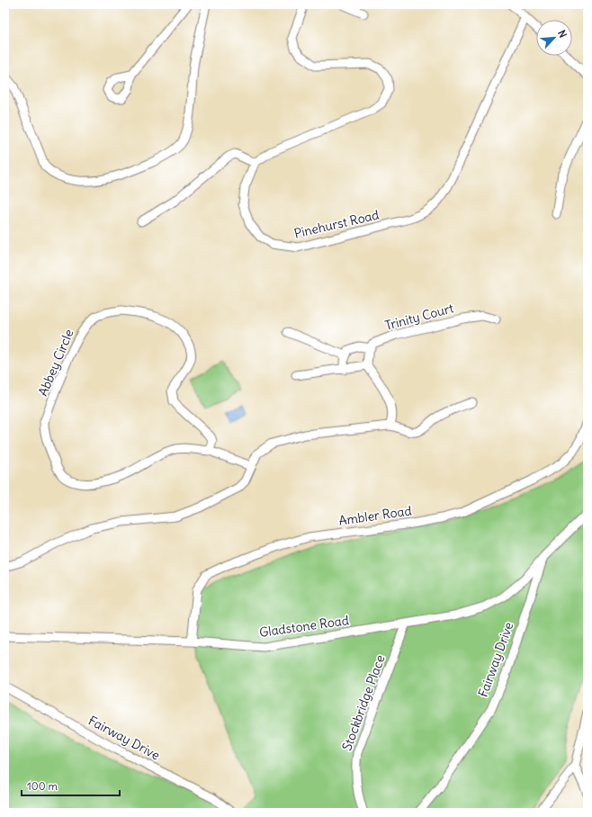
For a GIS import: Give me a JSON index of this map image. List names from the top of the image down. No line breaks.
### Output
{"streets":{"street":["Pinehurst Road","Trinity Court","Abbey Circle","Ambler Road","Gladstone Road","Fairway Drive","Stockbridge Place"]},"crossings":[["Ambler Road","Gladstone Road"],["Gladstone Road","Fairway Drive"],["Gladstone Road","Stockbridge Place"]],"scale_bar":"100 m","north":"top right"}
